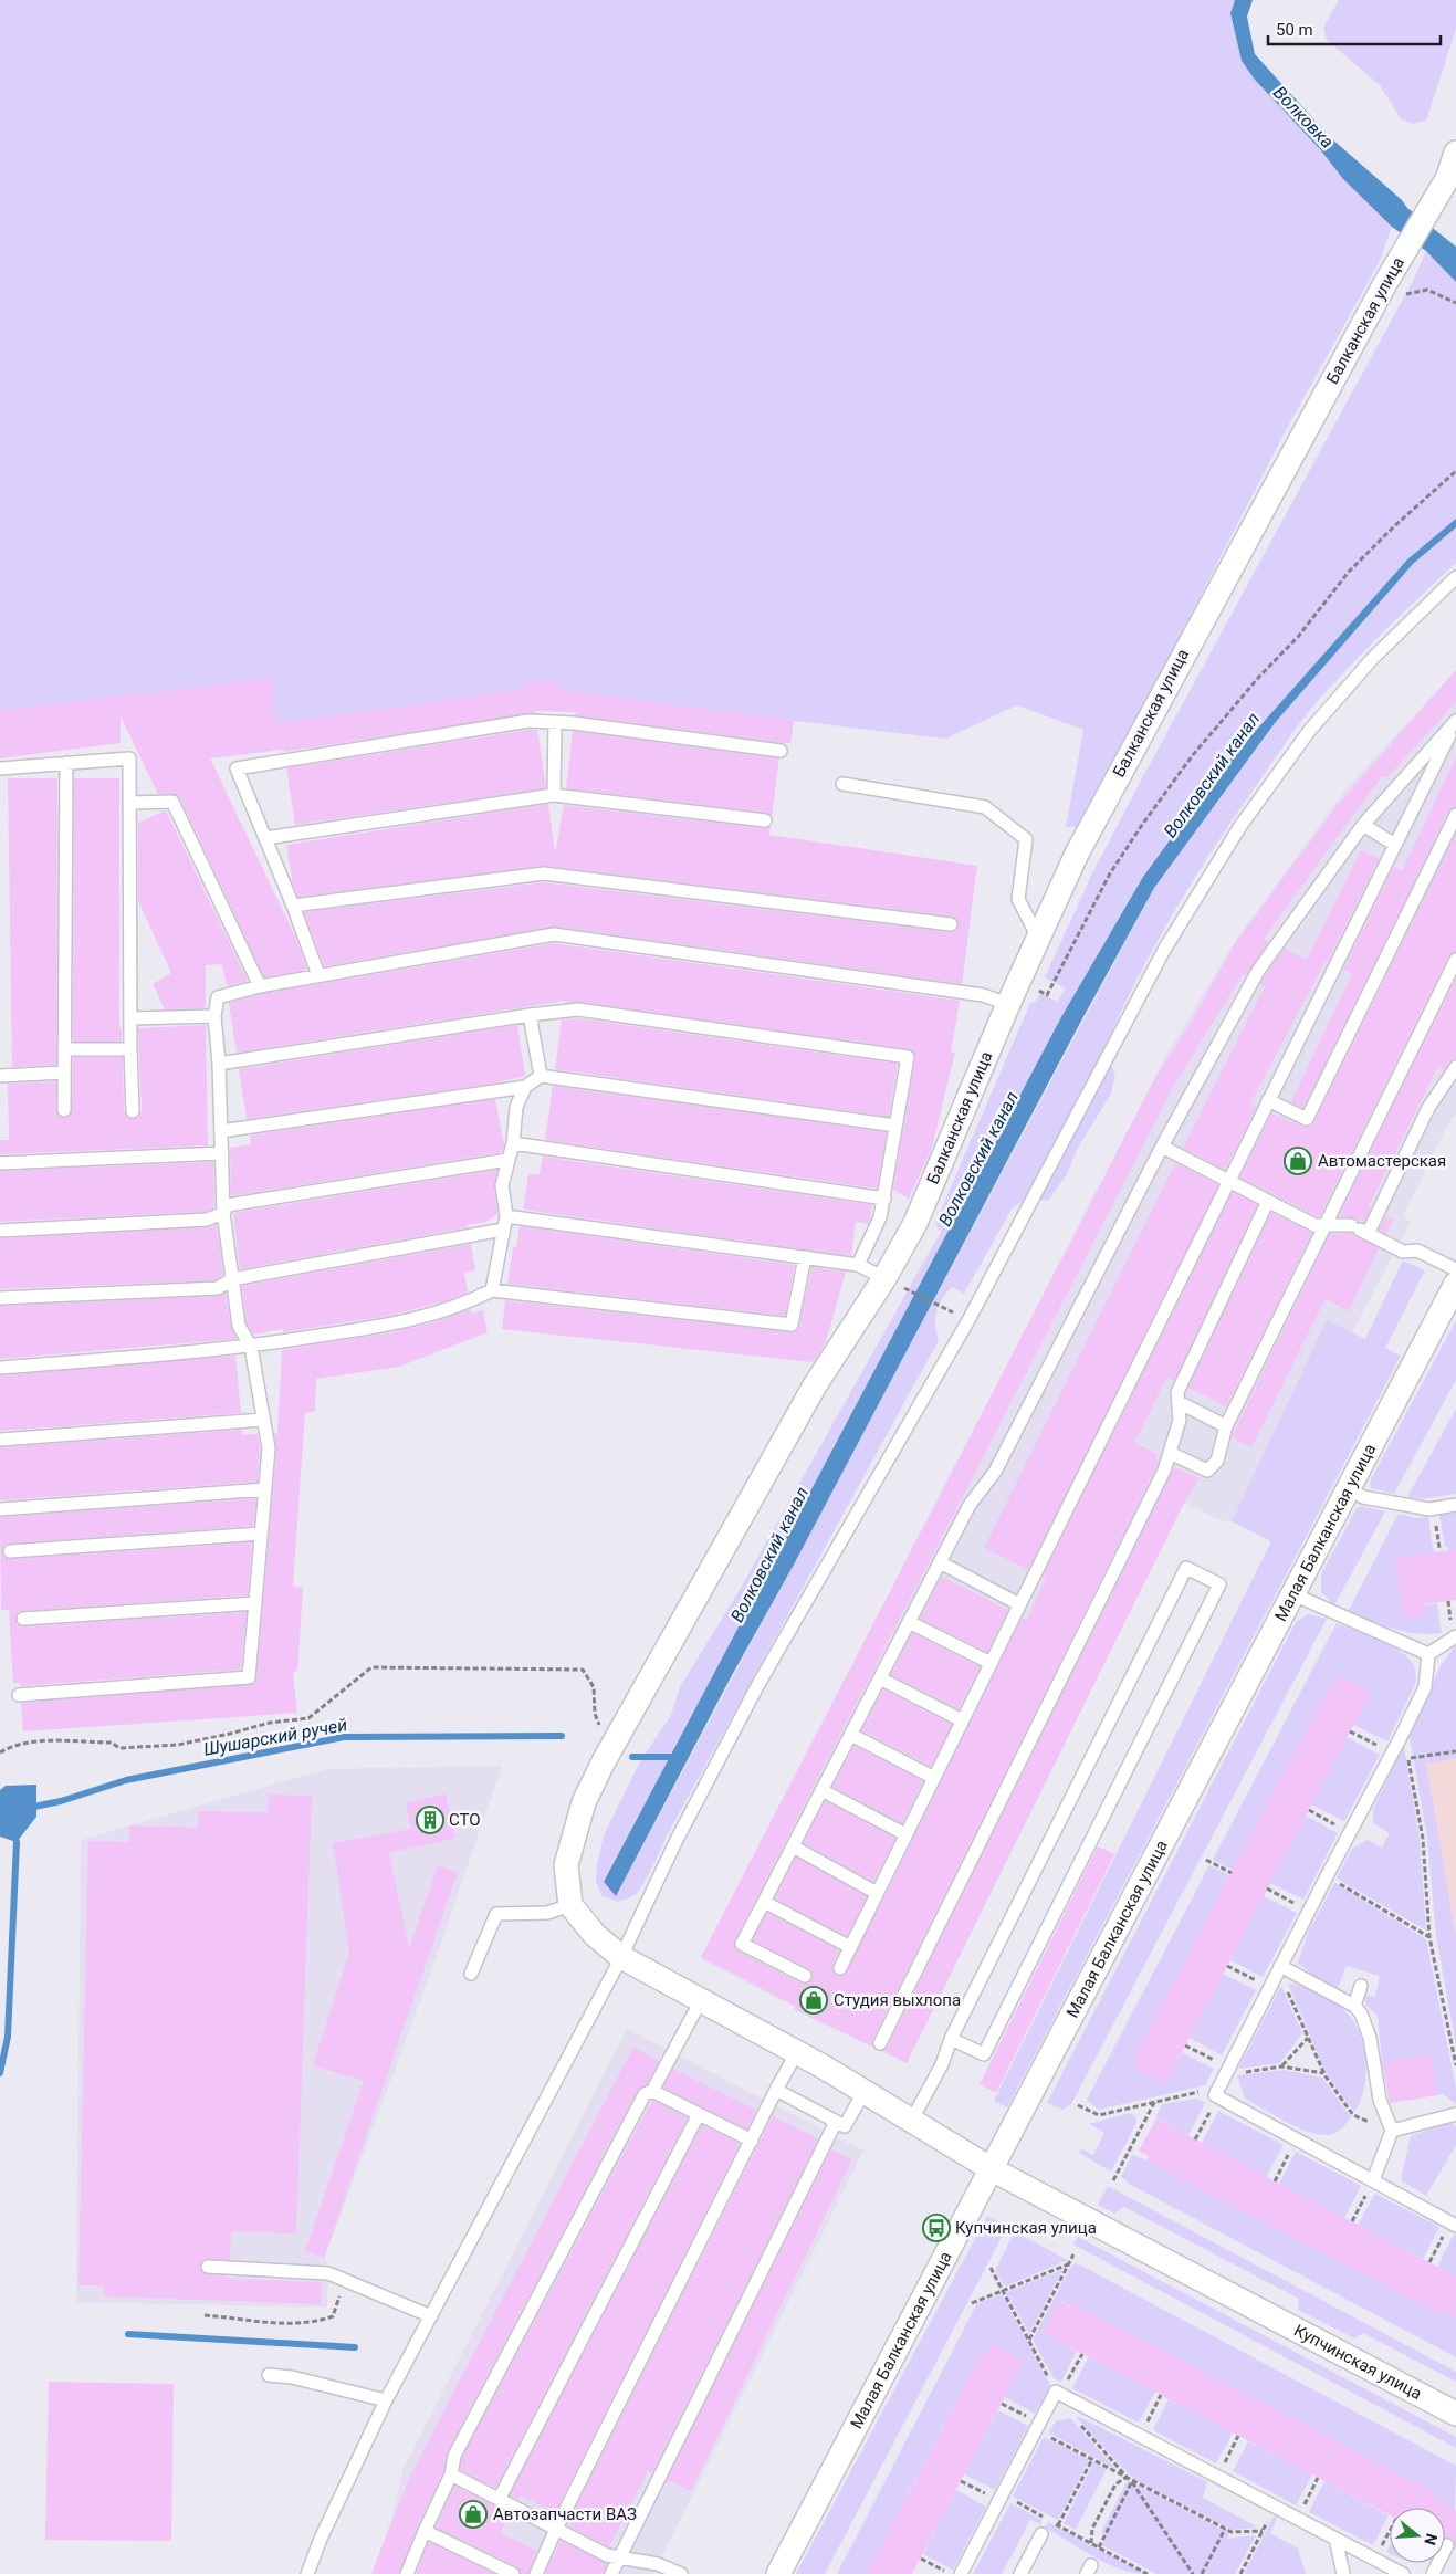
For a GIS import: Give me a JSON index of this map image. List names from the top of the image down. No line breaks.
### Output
{"streets":{"street":["Балканская улица","Малая Балканская улица","Купчинская улица"]},"crossings":[["Балканская улица","Купчинская улица"],["Малая Балканская улица","Купчинская улица"]],"water":["Волковка","Волковский канал","Шушарский ручей"],"places":{"shop":["Автомастерская","Студия выхлопа","Автозапчасти ВАЗ"],"building":["СТО"],"bus stop":["Купчинская улица"]},"scale_bar":"50 m","north":"right"}
